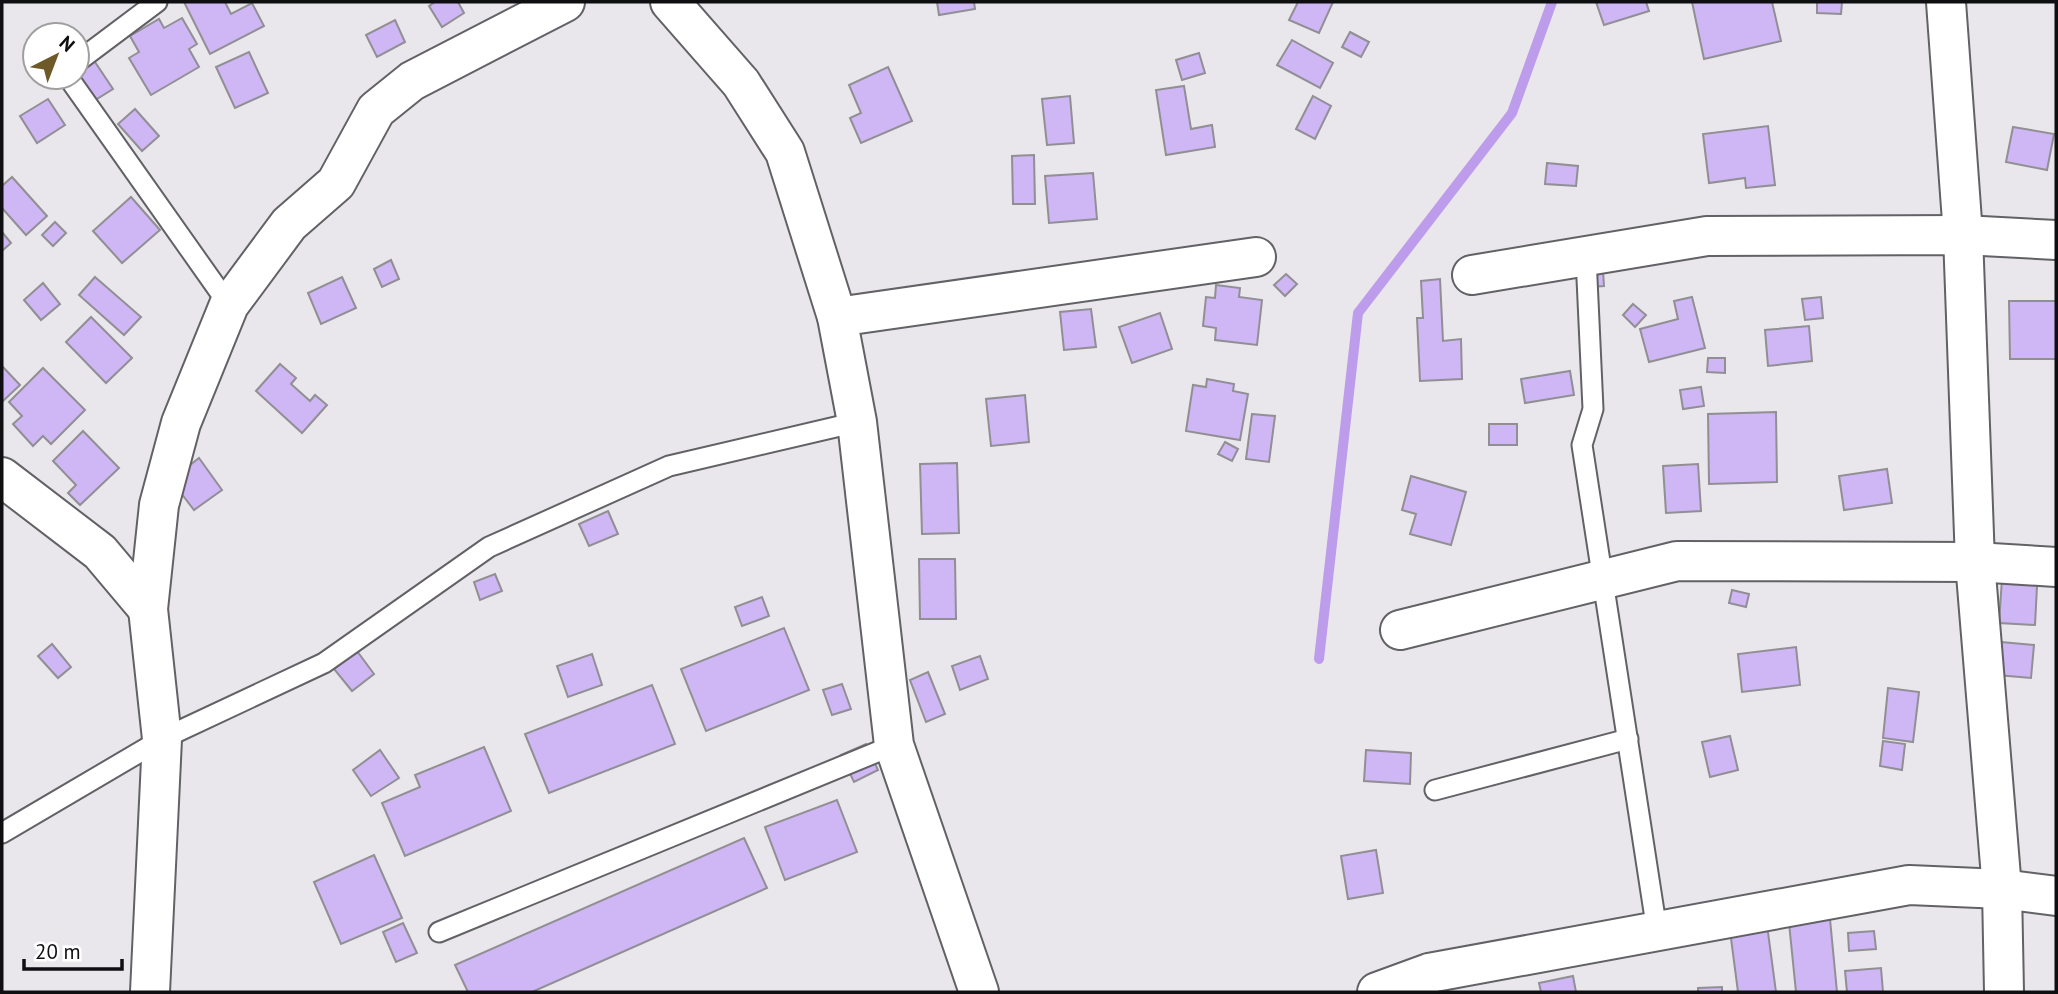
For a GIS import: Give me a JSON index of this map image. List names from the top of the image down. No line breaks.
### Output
{"scale_bar":"20 m","north":"top right"}
